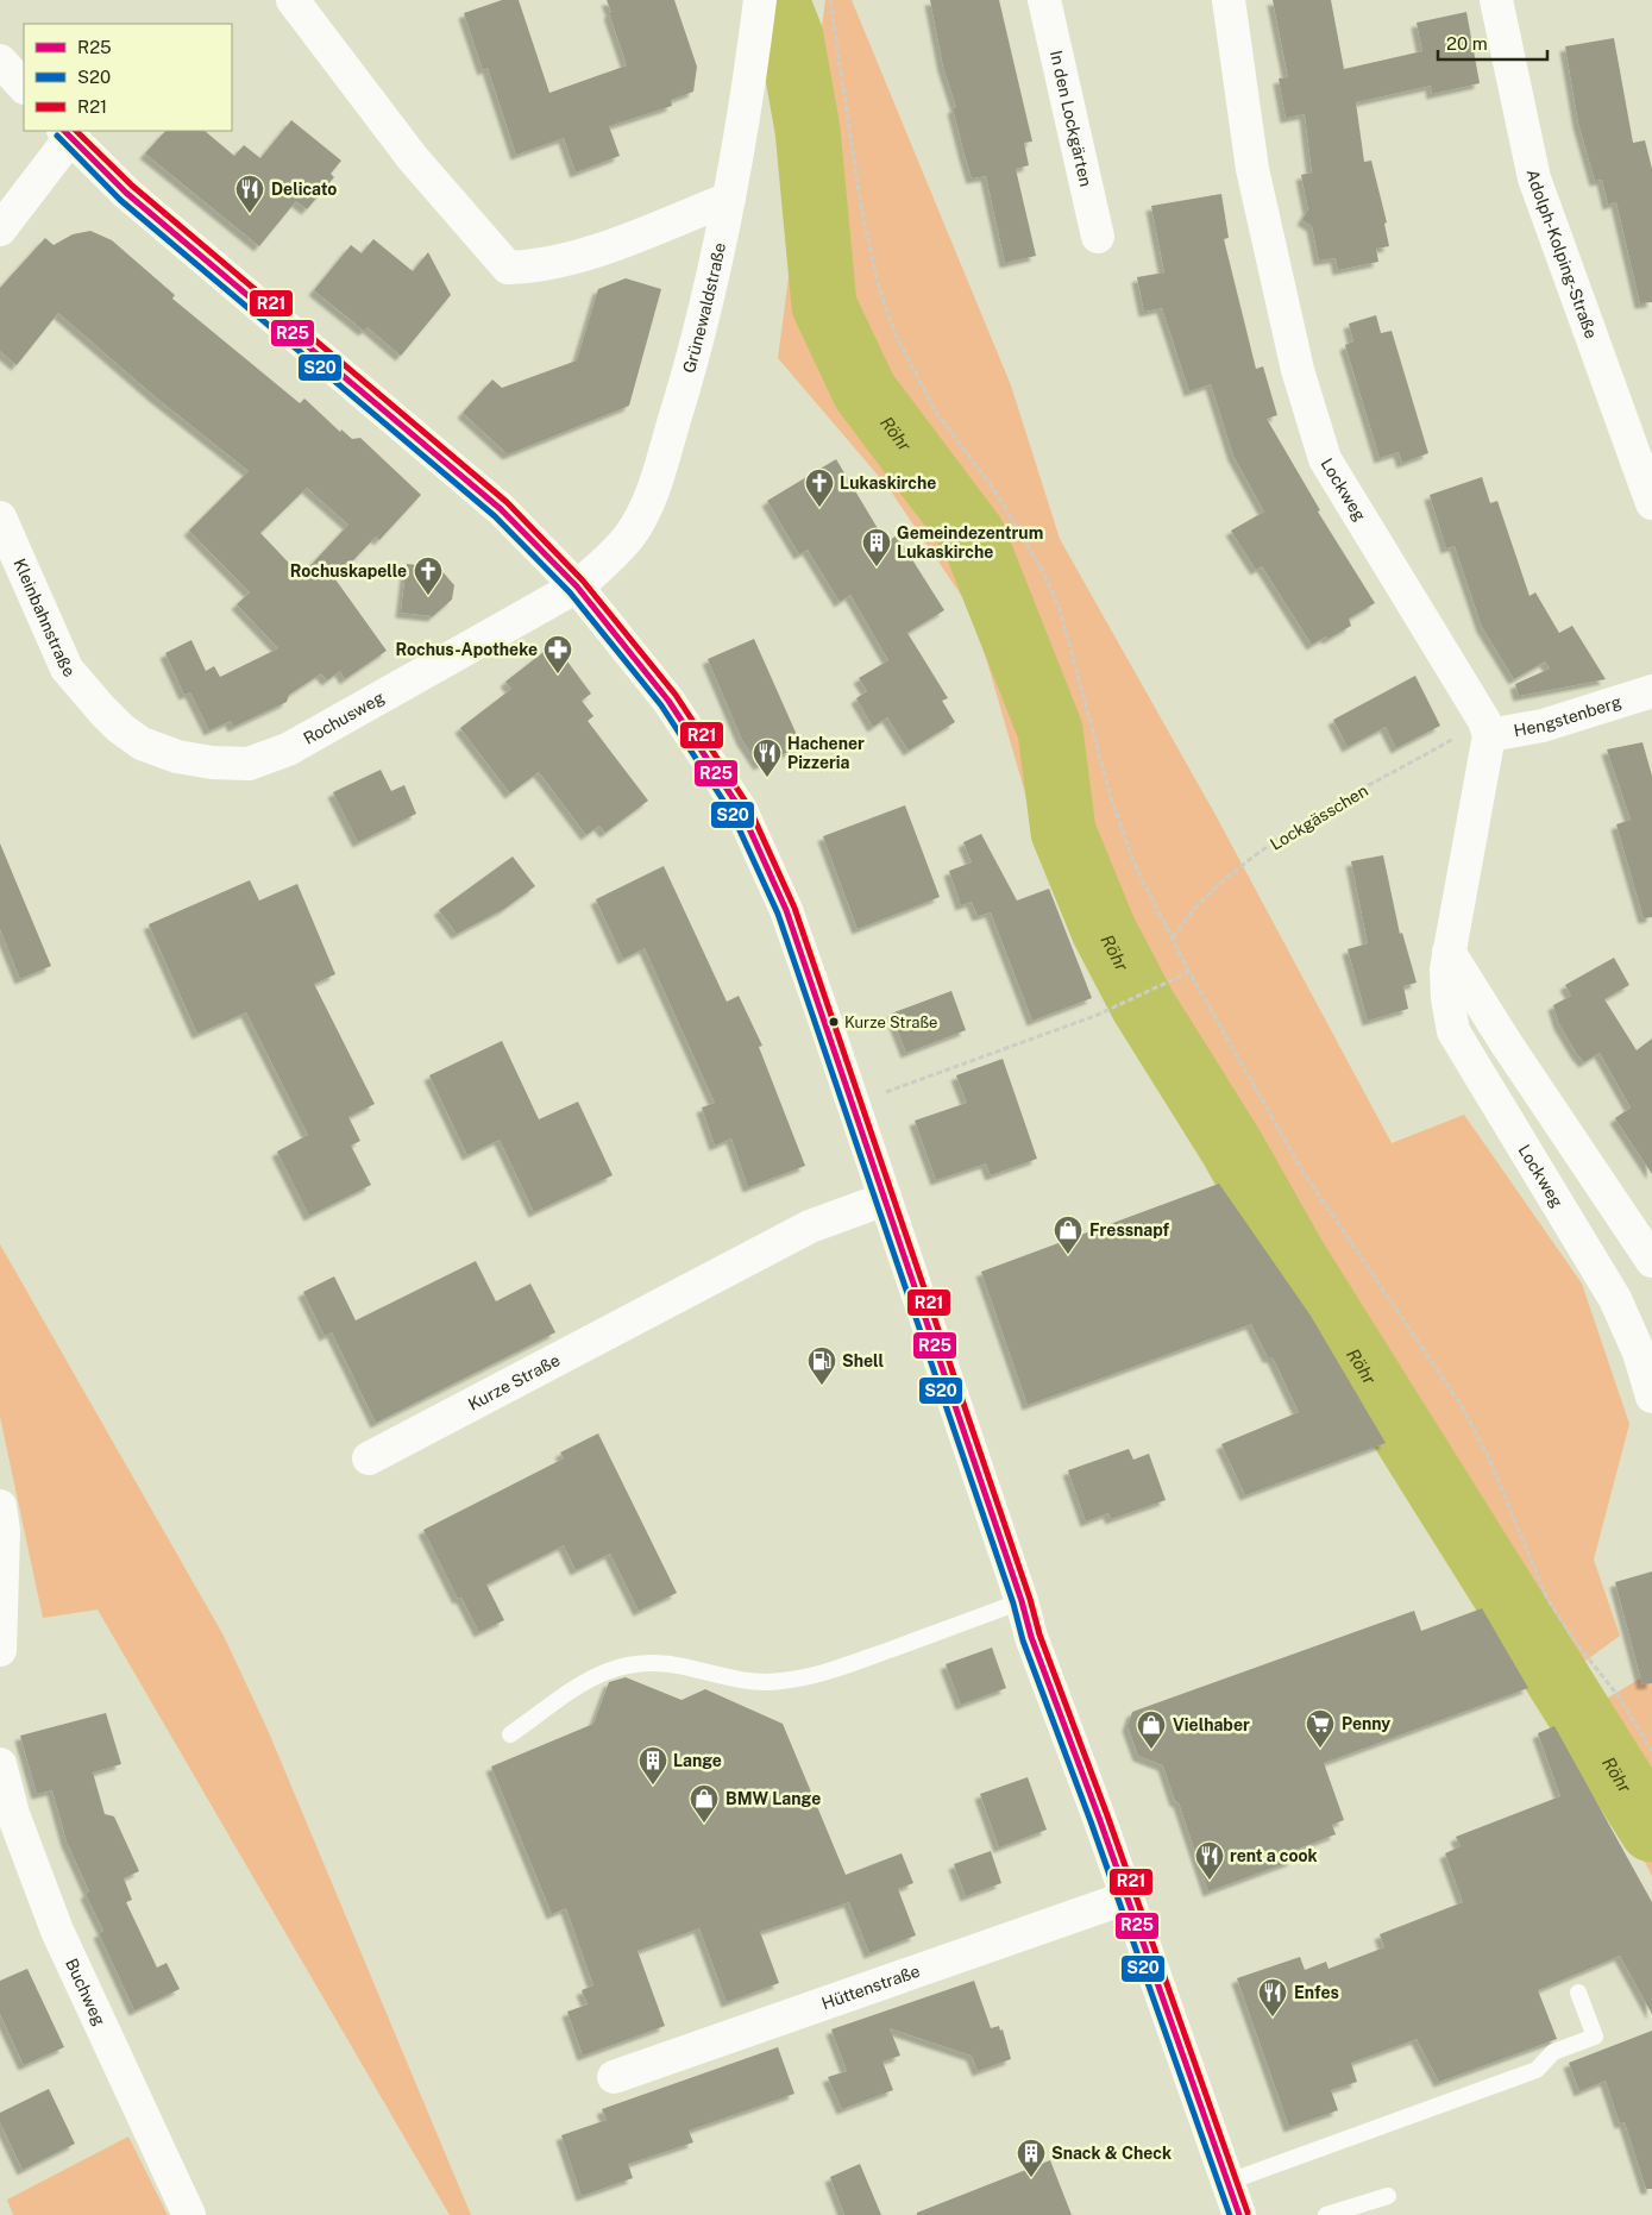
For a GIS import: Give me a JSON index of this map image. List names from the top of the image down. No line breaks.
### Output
{"streets":{"street":["In den Lockgärten","Adolph-Kolping-Straße","Grünewaldstraße","Lockweg","Kleinbahnstraße","Hengstenberg","Rochusweg","Kurze Straße","Hüttenstraße","Buchweg"],"path":["Lockgässchen"]},"crossings":[["Grünewaldstraße","Rochusweg"],["Lockweg","Hengstenberg"],["Lockweg","Lockgässchen"],["Kleinbahnstraße","Rochusweg"],["Hengstenberg","Lockgässchen"]],"water":["Röhr"],"places":{"restaurant":["Delicato","Hachener Pizzeria","rent a cook","Enfes"],"church":["Lukaskirche","Rochuskapelle"],"building":["Gemeindezentrum Lukaskirche","Lange","Snack & Check"],"pharmacy":["Rochus-Apotheke"],"other":["Kurze Straße"],"shop":["Fressnapf","Vielhaber","BMW Lange"],"fuel station":["Shell"],"supermarket":["Penny"]},"lines":["transit line R25","transit line R21","transit line S20"],"legend":["R25","S20","R21"],"scale_bar":"20 m"}
